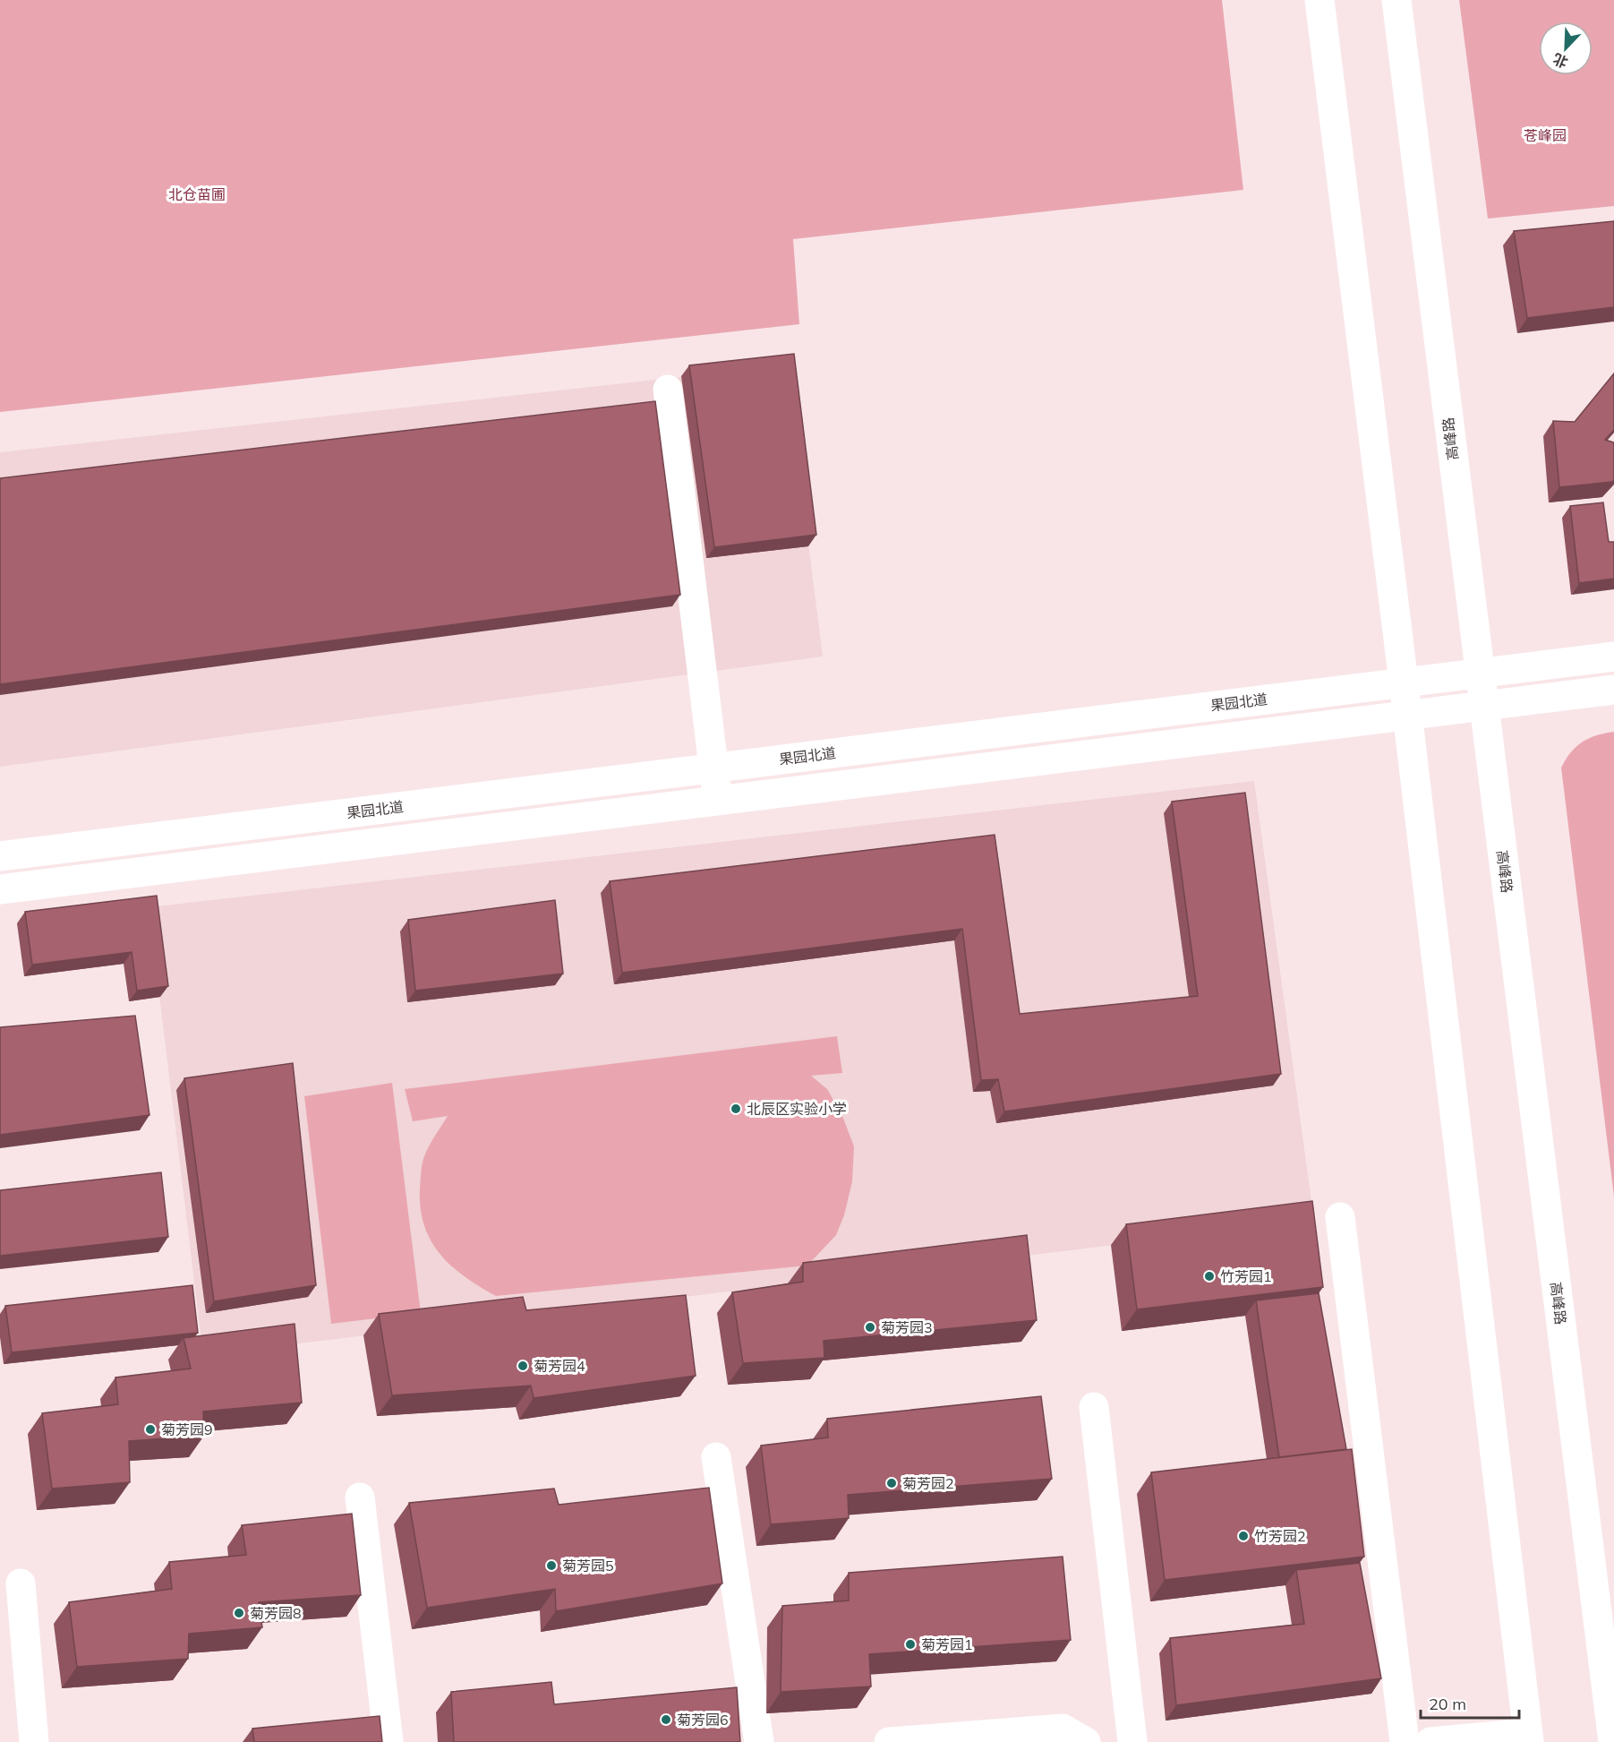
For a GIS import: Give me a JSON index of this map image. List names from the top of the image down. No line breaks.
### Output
{"streets":{"main road":["高峰路","果园北道"]},"crossings":[["高峰路","果园北道"]],"parks":["苍峰园","北仓苗圃"],"places":["北辰区实验小学","竹芳园1","菊芳园3","菊芳园4","菊芳园9","菊芳园2","竹芳园2","菊芳园5","菊芳园8","菊芳园1","菊芳园6"],"scale_bar":"20 m","north":"bottom left"}
